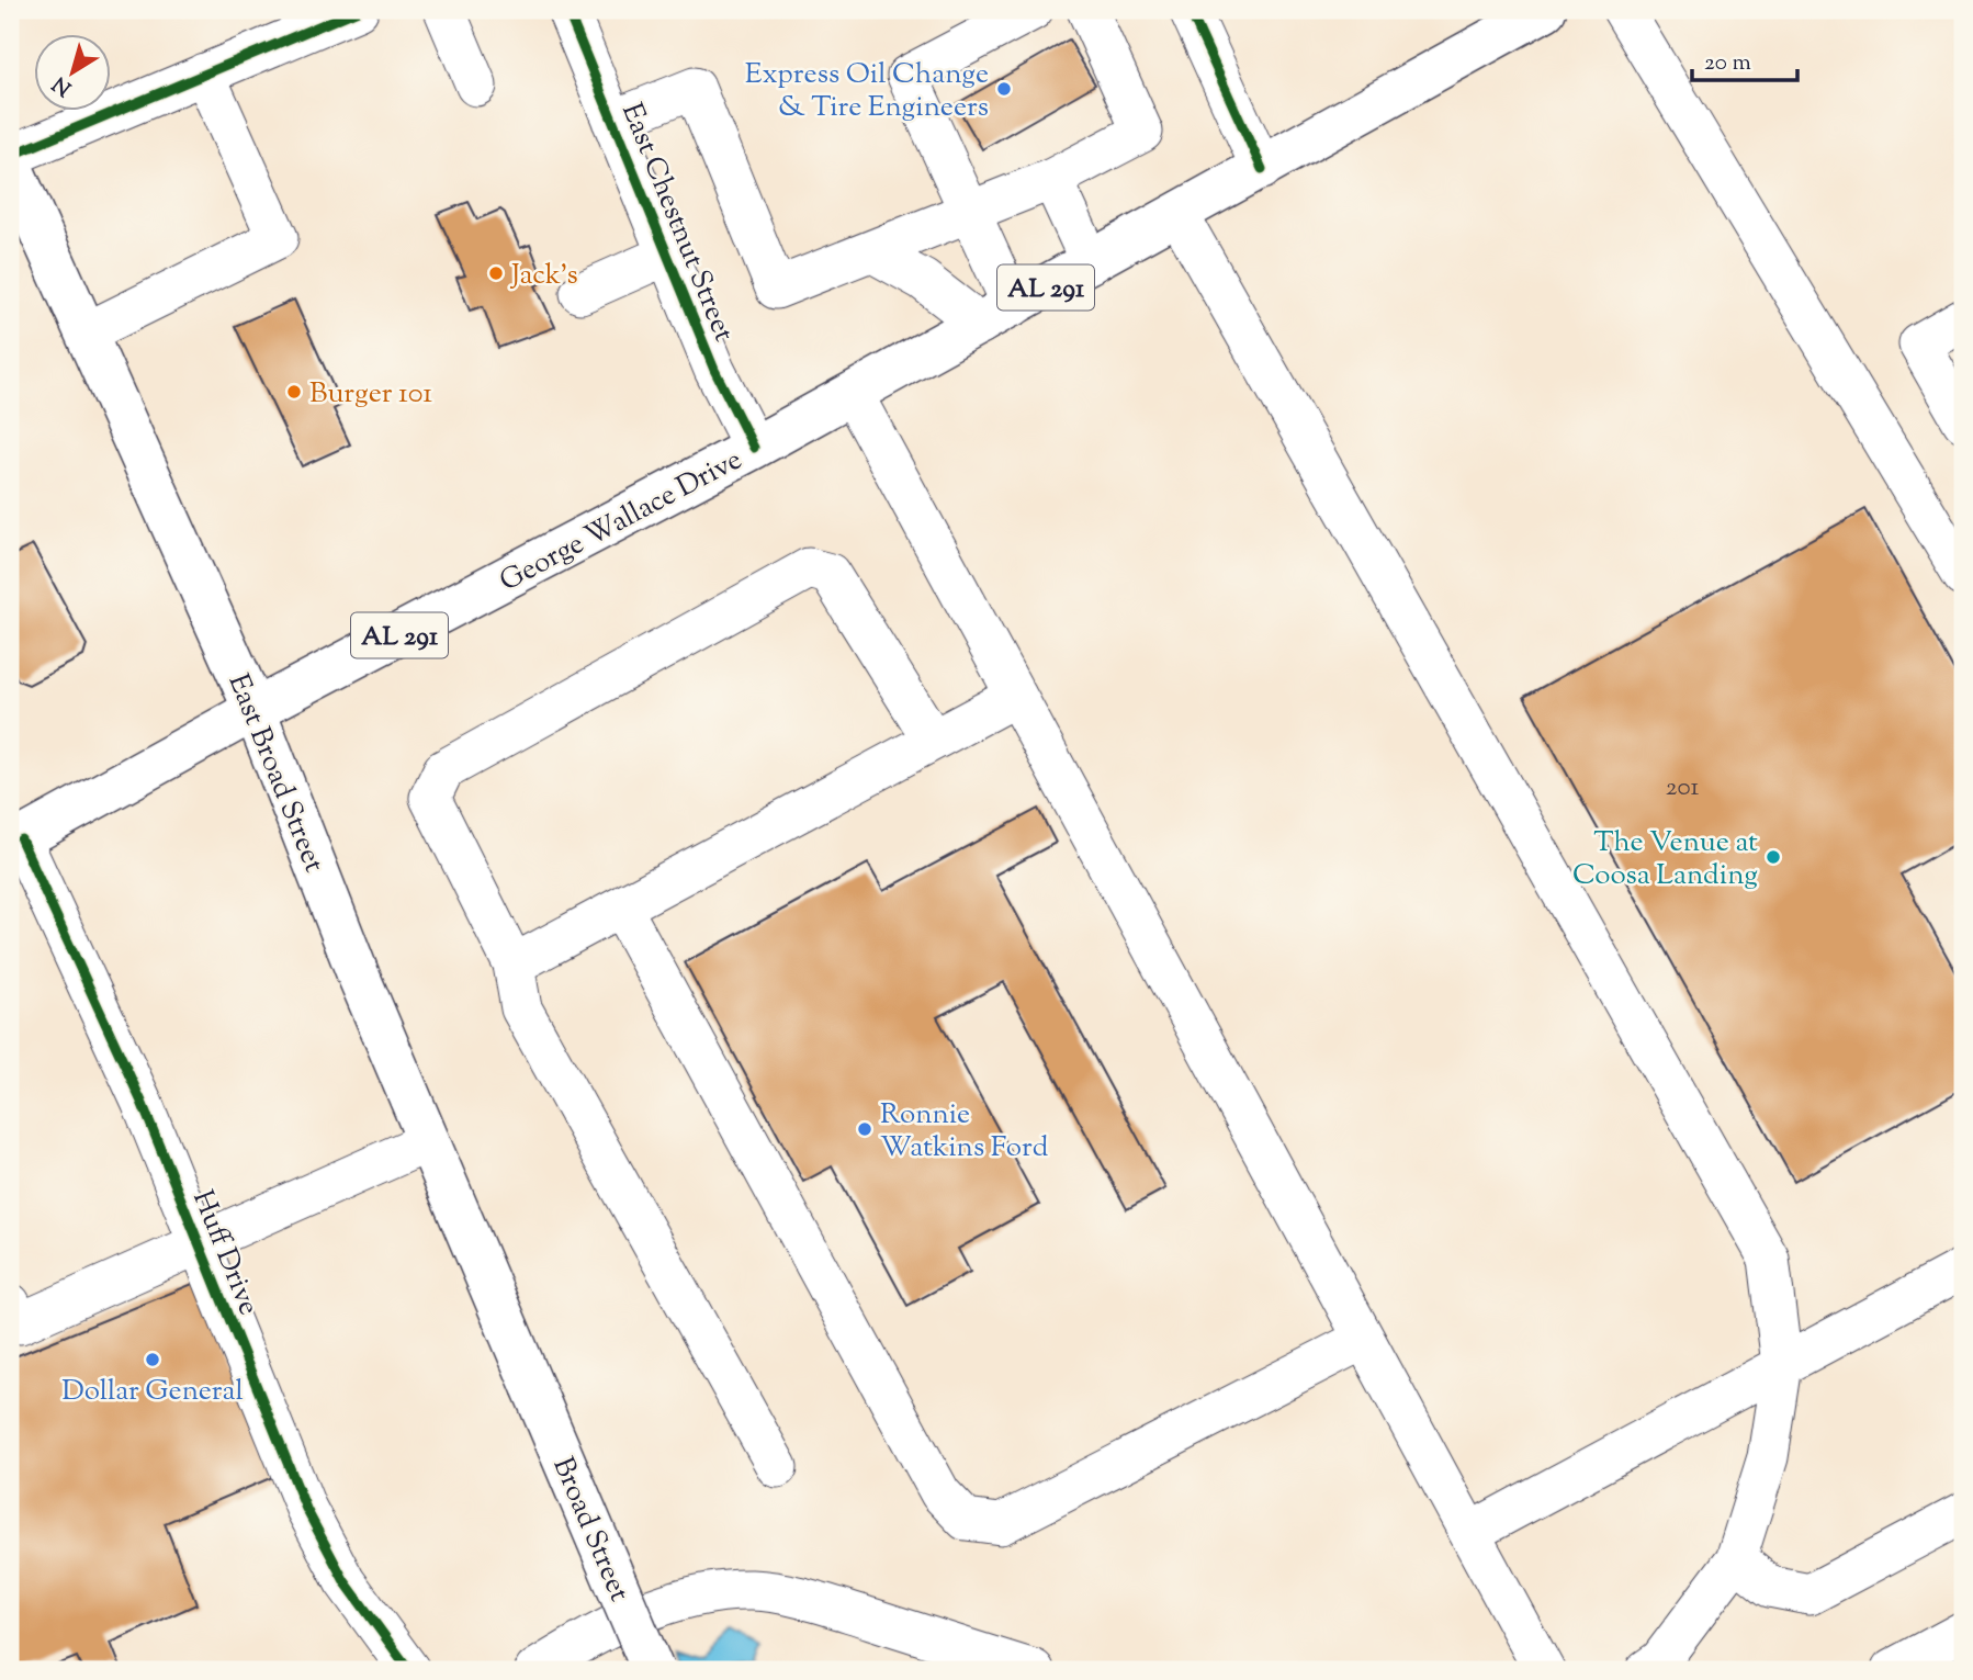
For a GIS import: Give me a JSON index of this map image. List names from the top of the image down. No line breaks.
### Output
{"streets":{"main road":["AL 291","George Wallace Drive","East Broad Street","Broad Street"],"street":["East Chestnut Street","Huff Drive"]},"crossings":[["East Chestnut Street","George Wallace Drive"],["AL 291","George Wallace Drive"],["AL 291","East Broad Street"],["AL 291","Huff Drive"],["George Wallace Drive","East Broad Street"],["East Broad Street","Broad Street"]],"places":["Express Oil Change & Tire Engineers","Jack's","Burger 101","The Venue at Coosa Landing","Ronnie Watkins Ford","Dollar General"],"house_numbers":["201"],"scale_bar":"20 m","north":"bottom left"}
